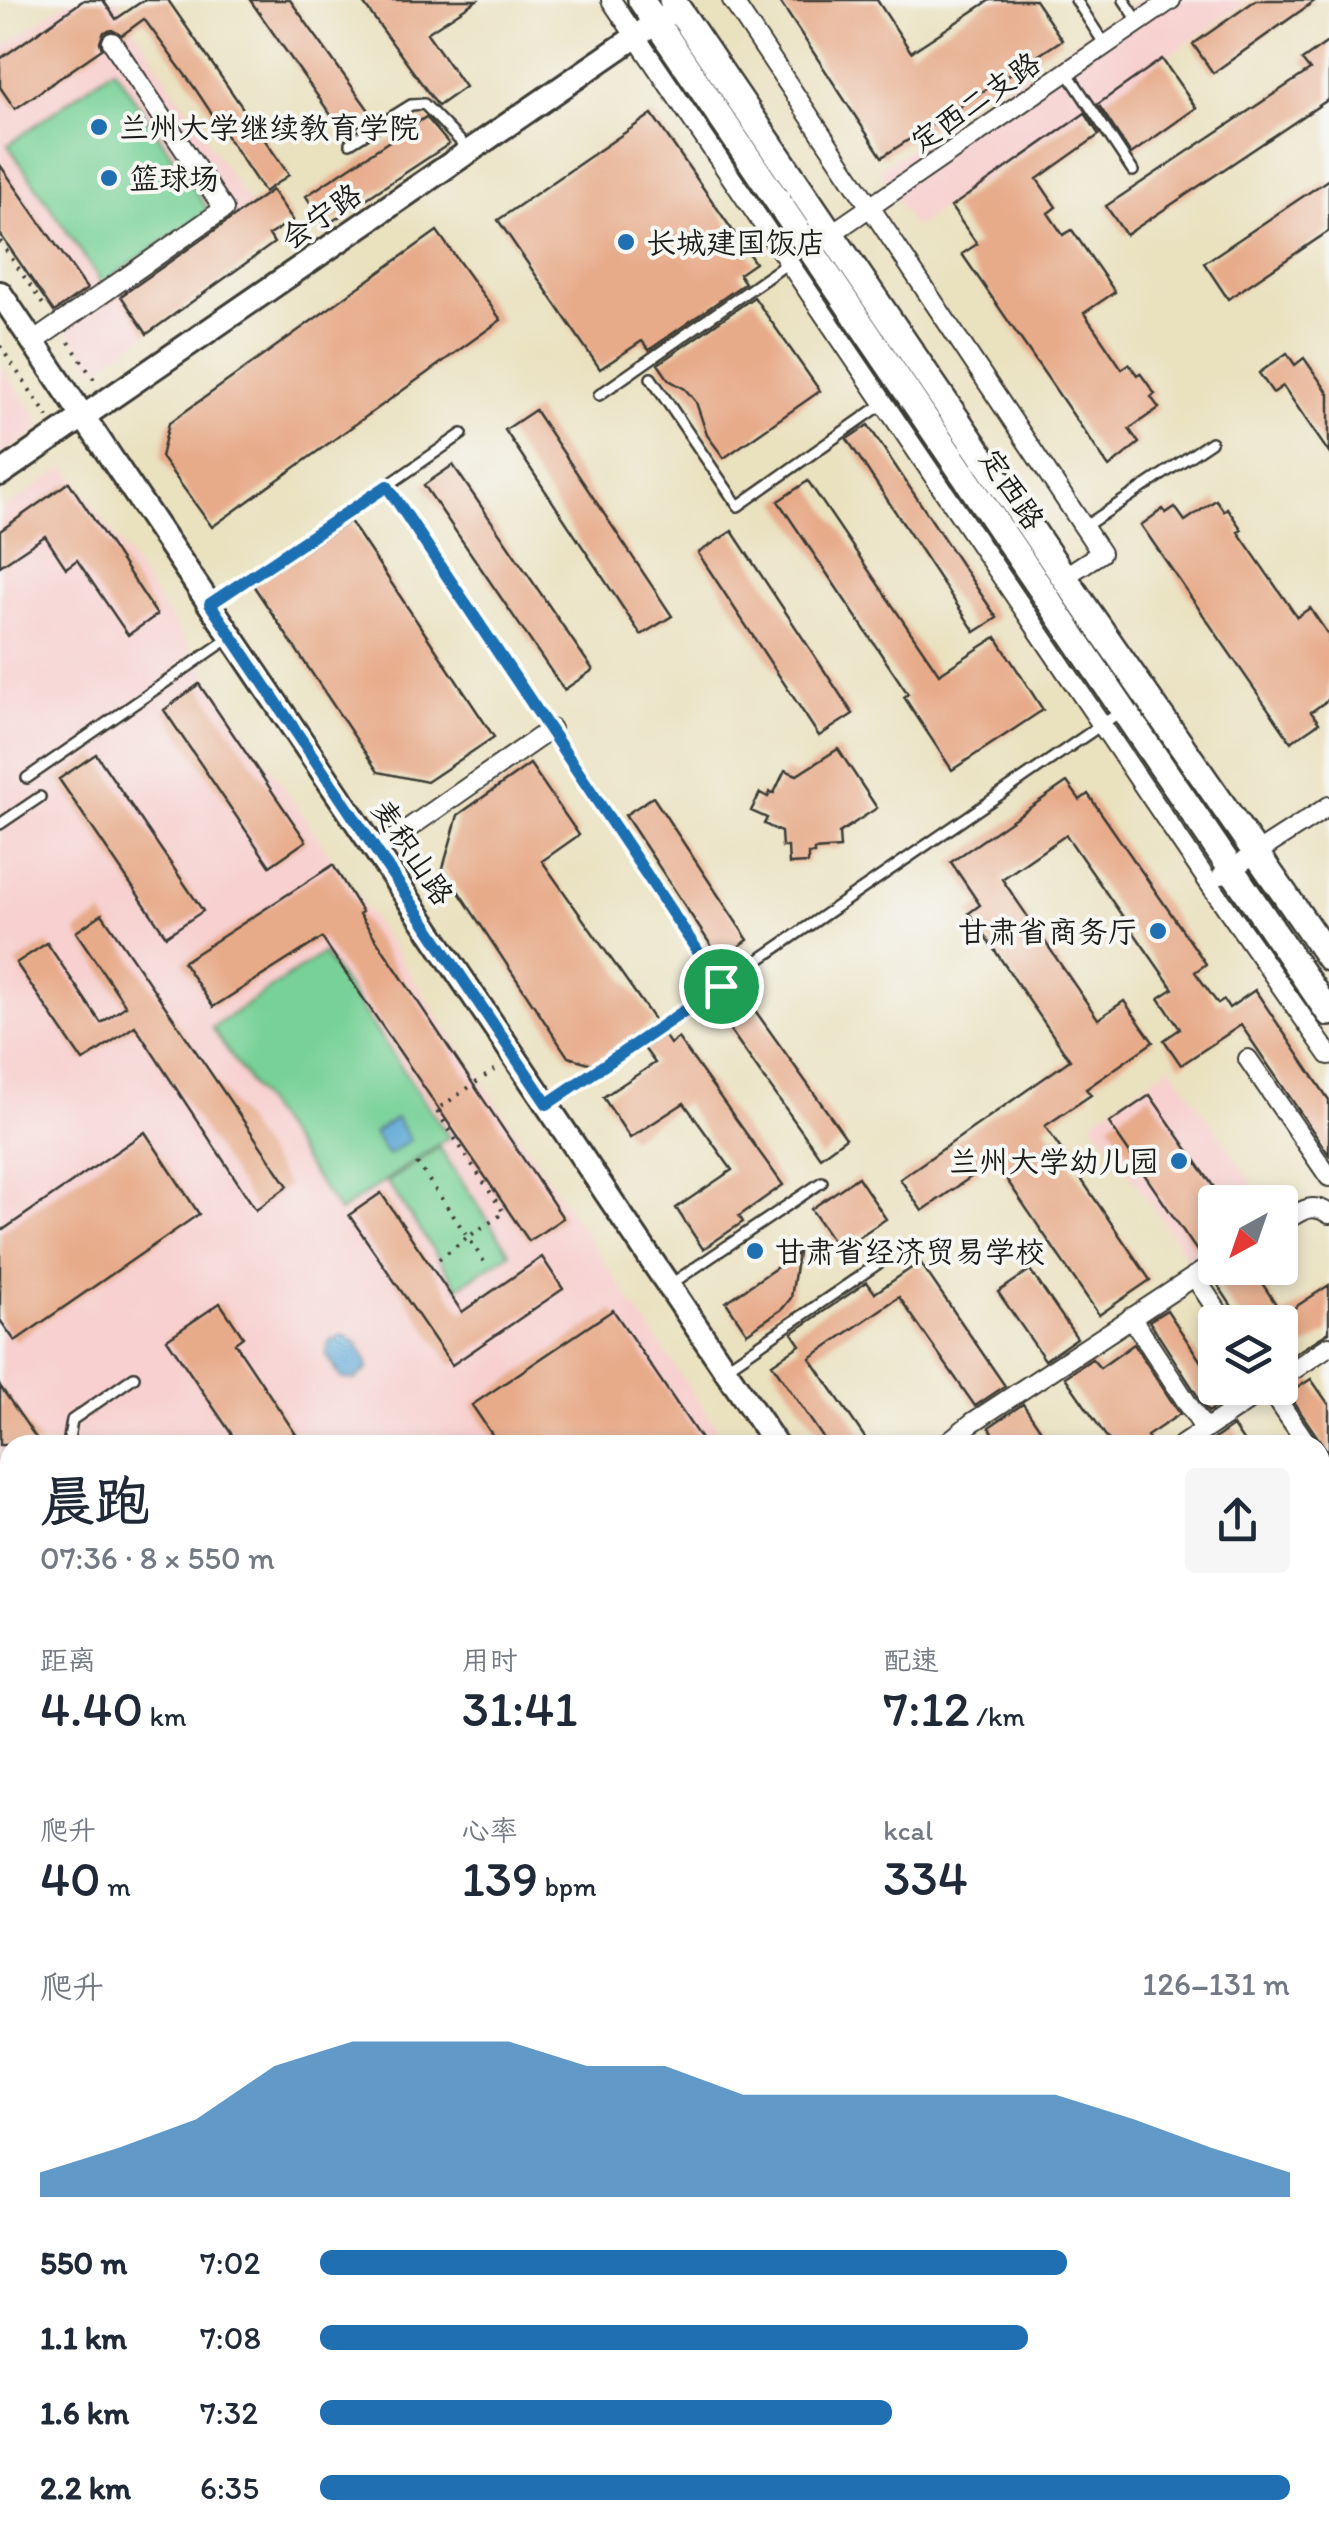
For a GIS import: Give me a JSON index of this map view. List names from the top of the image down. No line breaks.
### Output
{"streets":{"main road":["定西路"],"street":["定西二支路","会宁路","麦积山路"]},"crossings":[["定西二支路","定西路"],["会宁路","定西路"],["会宁路","麦积山路"]],"places":["兰州大学继续教育学院","篮球场","长城建国饭店","甘肃省商务厅","兰州大学幼儿园","甘肃省经济贸易学校"],"north":"bottom left","page":{"heading":["晨跑","07:36 · 8 × 550 m"],"stats":[["距离","4.40 km"],["用时","31:41"],["配速","7:12 /km"],["爬升","40 m"],["心率","139 bpm"],["kcal","334"]],"chart":["爬升","126–131 m"],"list":[{"name":"550 m","note":"7:02"},{"name":"1.1 km","note":"7:08"},{"name":"1.6 km","note":"7:32"},{"name":"2.2 km","note":"6:35"}]}}
